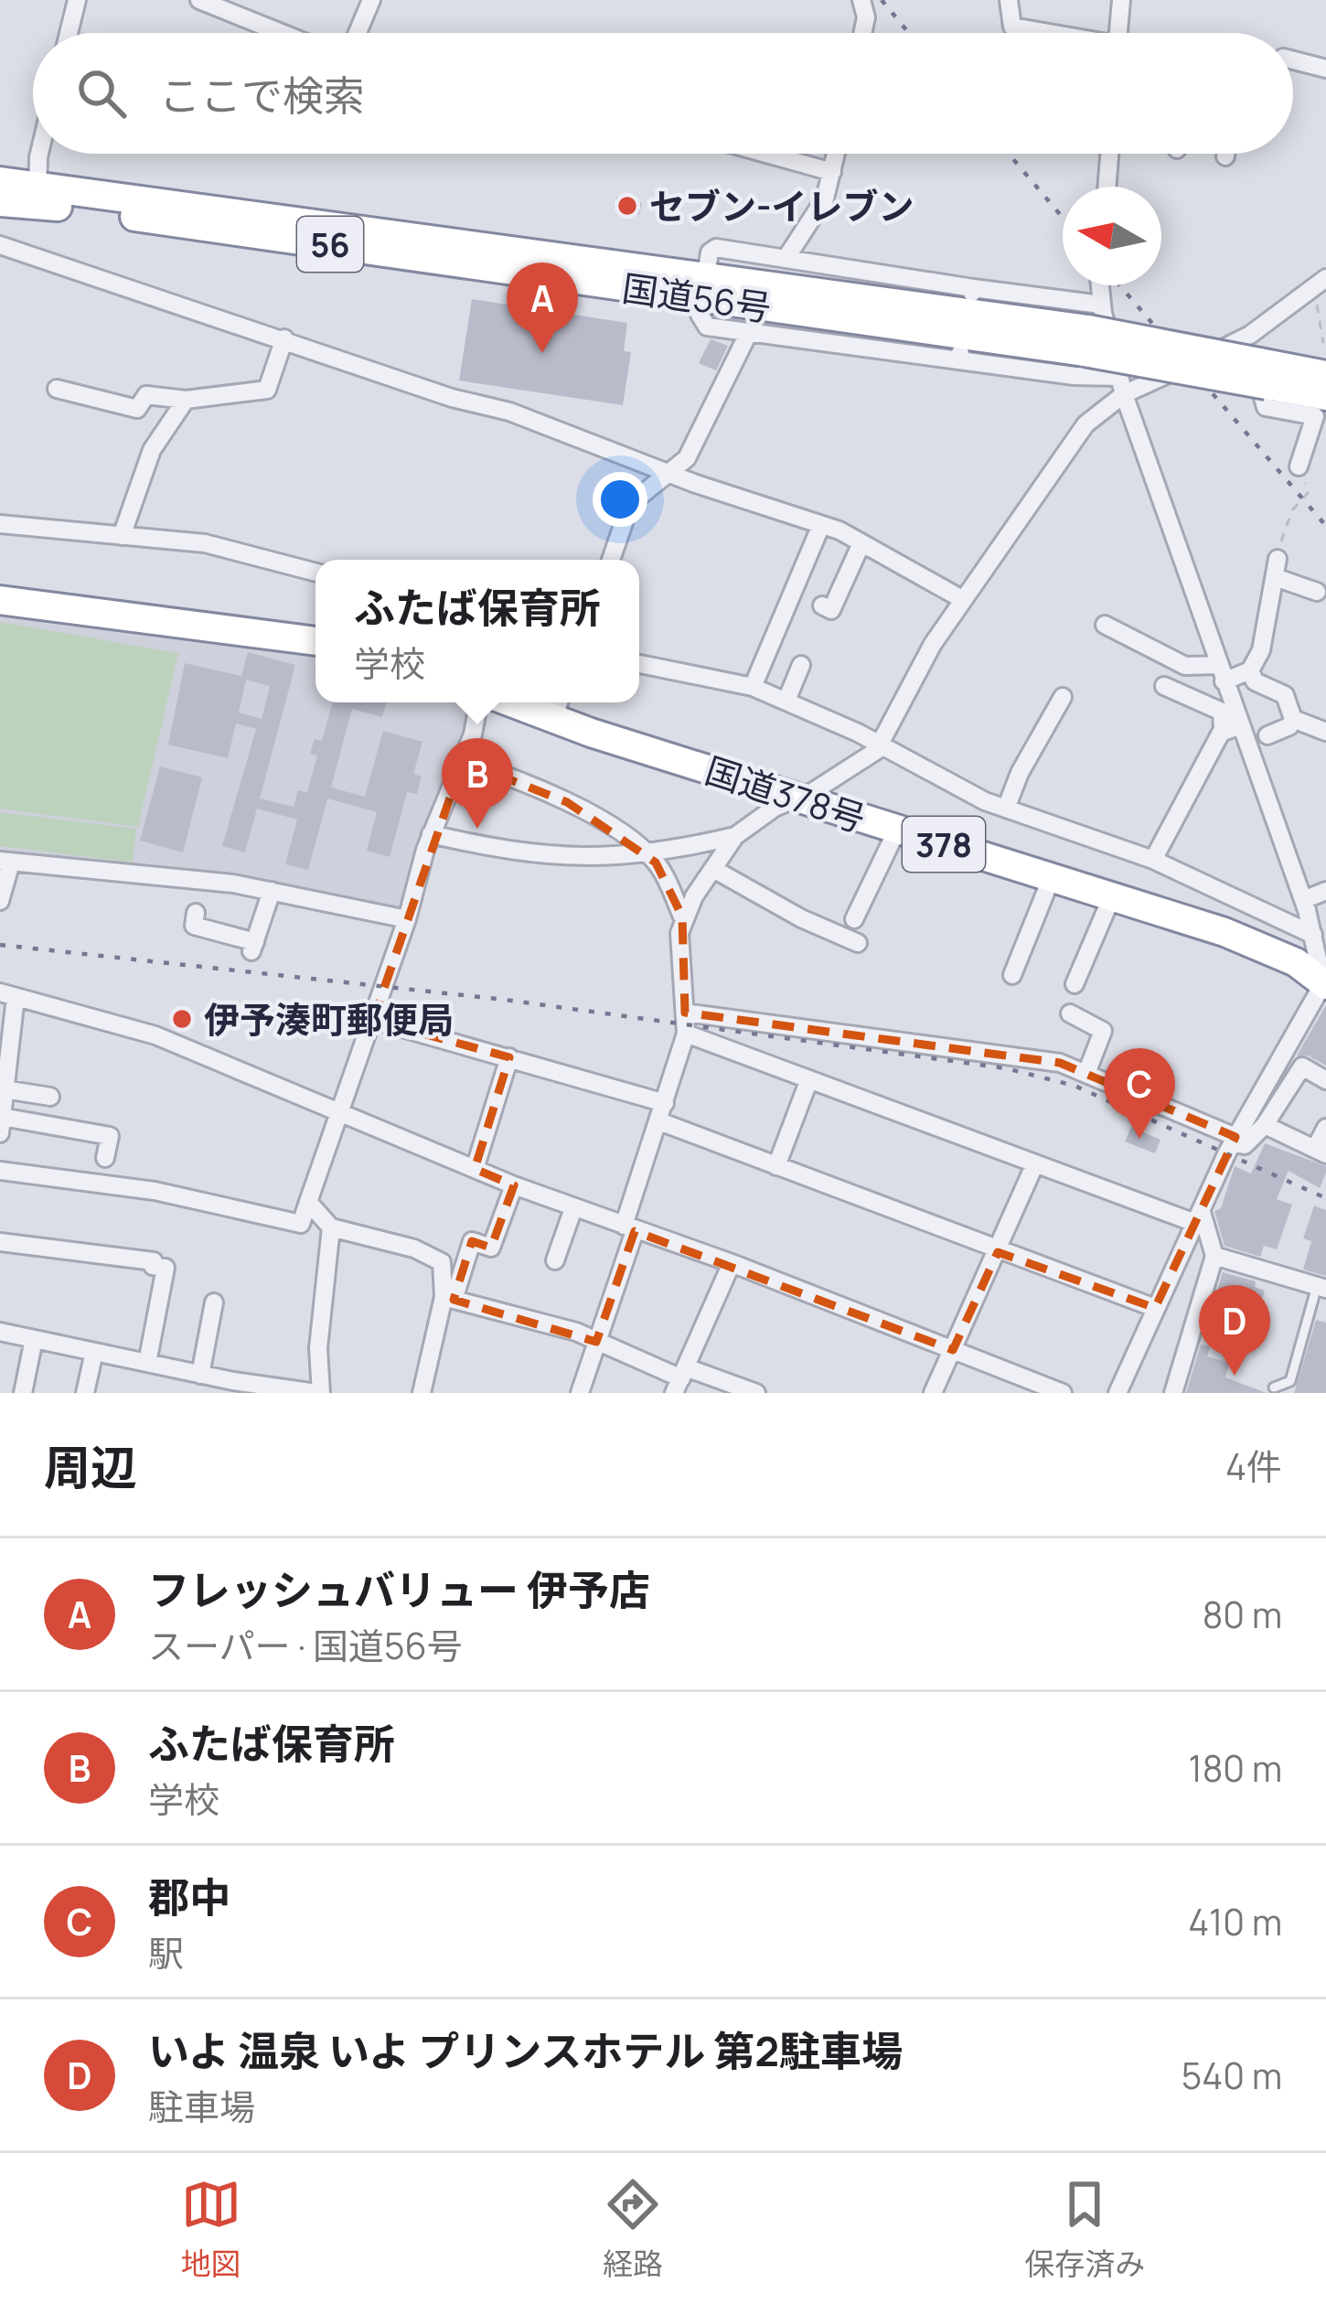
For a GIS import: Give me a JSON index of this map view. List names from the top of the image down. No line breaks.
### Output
{"streets":{"highway":["56","国道56号","国道378号","378"]},"places":["セブン-イレブン","伊予湊町郵便局"],"north":"left","page":{"search":"ここで検索","pins":["A","B","C","D"],"popup":["ふたば保育所","学校"],"heading":["周辺","4件"],"list":[{"mark":"A","name":"フレッシュバリュー 伊予店","note":"スーパー · 国道56号","value":"80 m"},{"mark":"B","name":"ふたば保育所","note":"学校","value":"180 m"},{"mark":"C","name":"郡中","note":"駅","value":"410 m"},{"mark":"D","name":"いよ 温泉 いよ プリンスホテル 第2駐車場","note":"駐車場","value":"540 m"}],"nav":["地図","経路","保存済み"]}}
